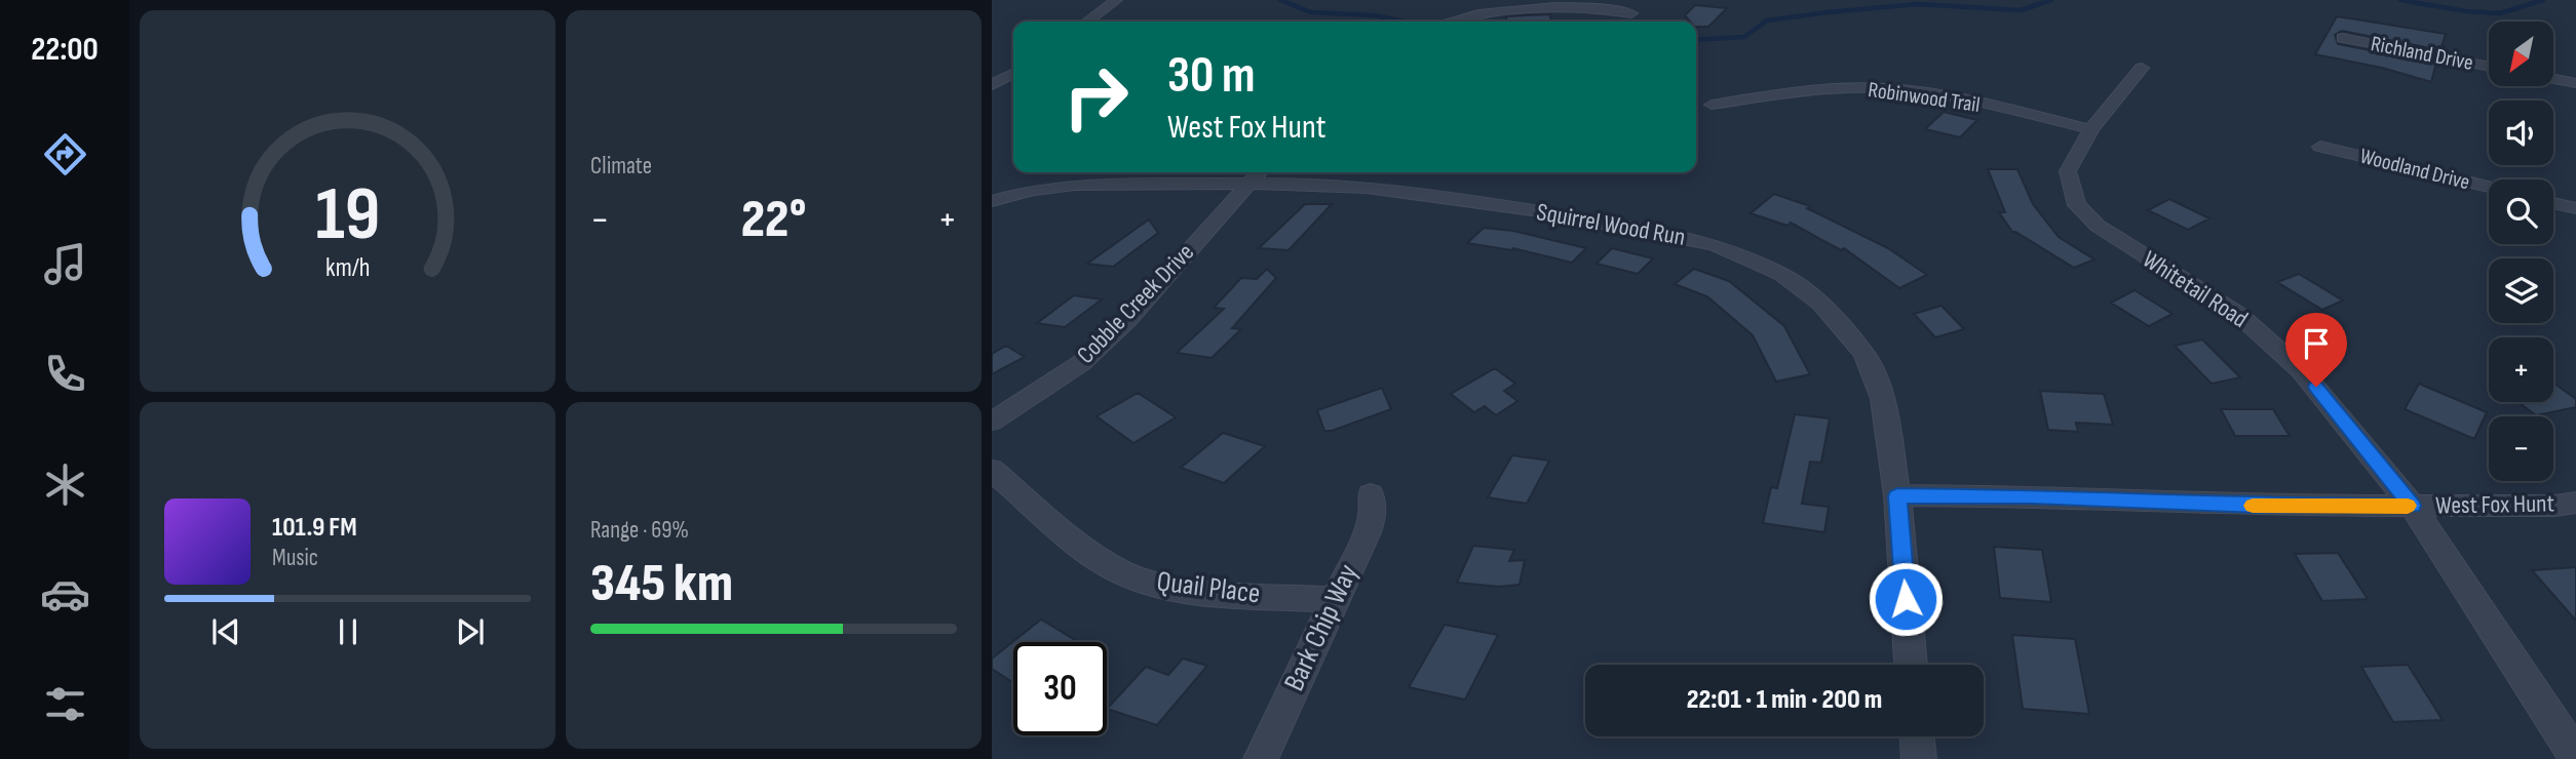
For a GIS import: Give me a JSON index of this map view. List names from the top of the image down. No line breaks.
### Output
{"streets":{"street":["Richland Drive","Robinwood Trail","Woodland Drive","Squirrel Wood Run","Whitetail Road","Cobble Creek Drive","West Fox Hunt","Quail Place","Bark Chip Way"]},"crossings":[["Robinwood Trail","Whitetail Road"],["Squirrel Wood Run","Cobble Creek Drive"],["Squirrel Wood Run","West Fox Hunt"],["Whitetail Road","West Fox Hunt"],["Quail Place","Bark Chip Way"]],"north":"bottom left","page":{"tabs":"22:00","tile":["Climate",["Range · 69%","345 km"]],"map_buttons":["+","−"],"turn":["30 m","West Fox Hunt"],"heat":["−","22°","+"],"song":["101.9 FM","Music"],"limit":"30","trip":"22:01 · 1 min · 200 m","gauge":["19","km/h"]}}
